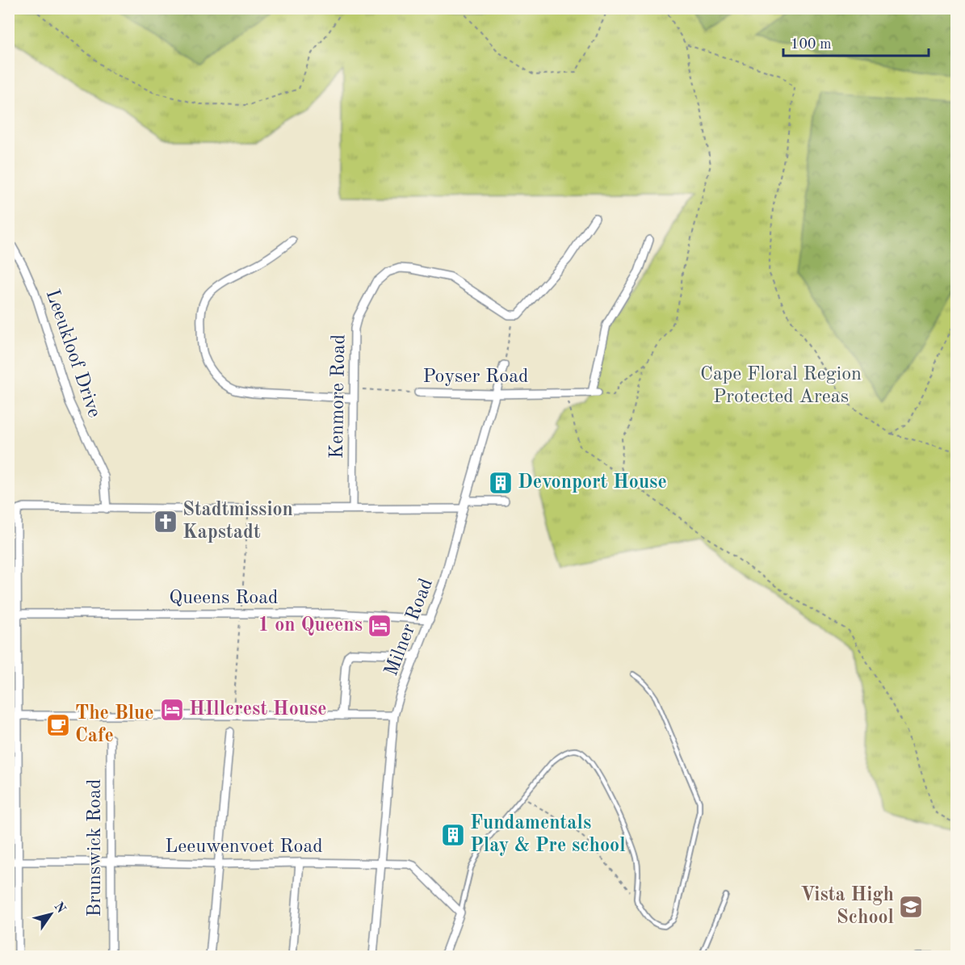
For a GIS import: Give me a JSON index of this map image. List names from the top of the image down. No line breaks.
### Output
{"streets":{"street":["Leeukloof Drive","Poyser Road","Kenmore Road","Queens Road","Milner Road","Leeuwenvoet Road","Brunswick Road"]},"crossings":[["Poyser Road","Kenmore Road"],["Poyser Road","Milner Road"],["Kenmore Road","Milner Road"],["Queens Road","Milner Road"],["Milner Road","Leeuwenvoet Road"],["Leeuwenvoet Road","Brunswick Road"]],"parks":["Cape Floral Region Protected Areas"],"places":{"building":["Devonport House","Fundamentals Play & Pre school"],"church":["Stadtmission Kapstadt"],"hotel":["1 on Queens","HIllcrest House"],"cafe":["The Blue Cafe"],"school or university":["Vista High School"]},"scale_bar":"100 m","north":"top right"}
